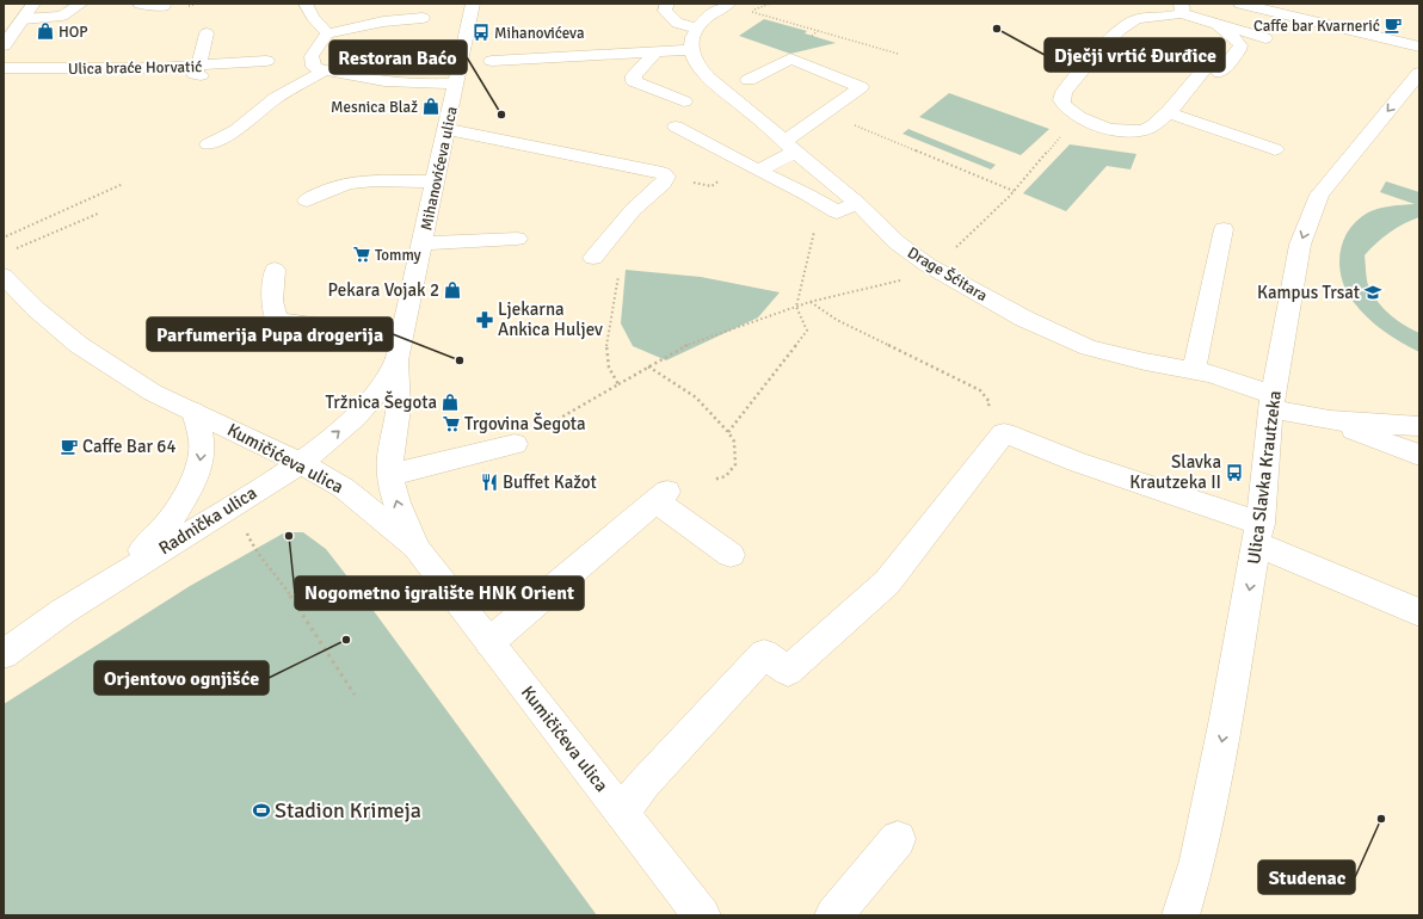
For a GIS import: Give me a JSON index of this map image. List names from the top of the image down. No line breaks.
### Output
{"streets":{"street":["Ulica braće Horvatić","Mihanovićeva ulica","Drage Šćitara","Kumičićeva ulica","Ulica Slavka Krautzeka","Radnička ulica"]},"crossings":[["Mihanovićeva ulica","Kumičićeva ulica"],["Mihanovićeva ulica","Radnička ulica"],["Drage Šćitara","Ulica Slavka Krautzeka"],["Kumičićeva ulica","Radnička ulica"]],"one_way":["Ulica Slavka Krautzeka"],"places":{"cafe":["Caffe bar Kvarnerić","Caffe Bar 64"],"other":["Dječji vrtić Đurđice","Restoran Baćo","Parfumerija Pupa drogerija","Nogometno igralište HNK Orient","Orjentovo ognjišće","Studenac"],"shop":["HOP","Mesnica Blaž","Pekara Vojak 2","Tržnica Šegota"],"bus stop":["Mihanovićeva","Slavka Krautzeka II"],"supermarket":["Tommy","Trgovina Šegota"],"school or university":["Kampus Trsat"],"pharmacy":["Ljekarna Ankica Huljev"],"restaurant":["Buffet Kažot"],"sports":["Stadion Krimeja"]}}
